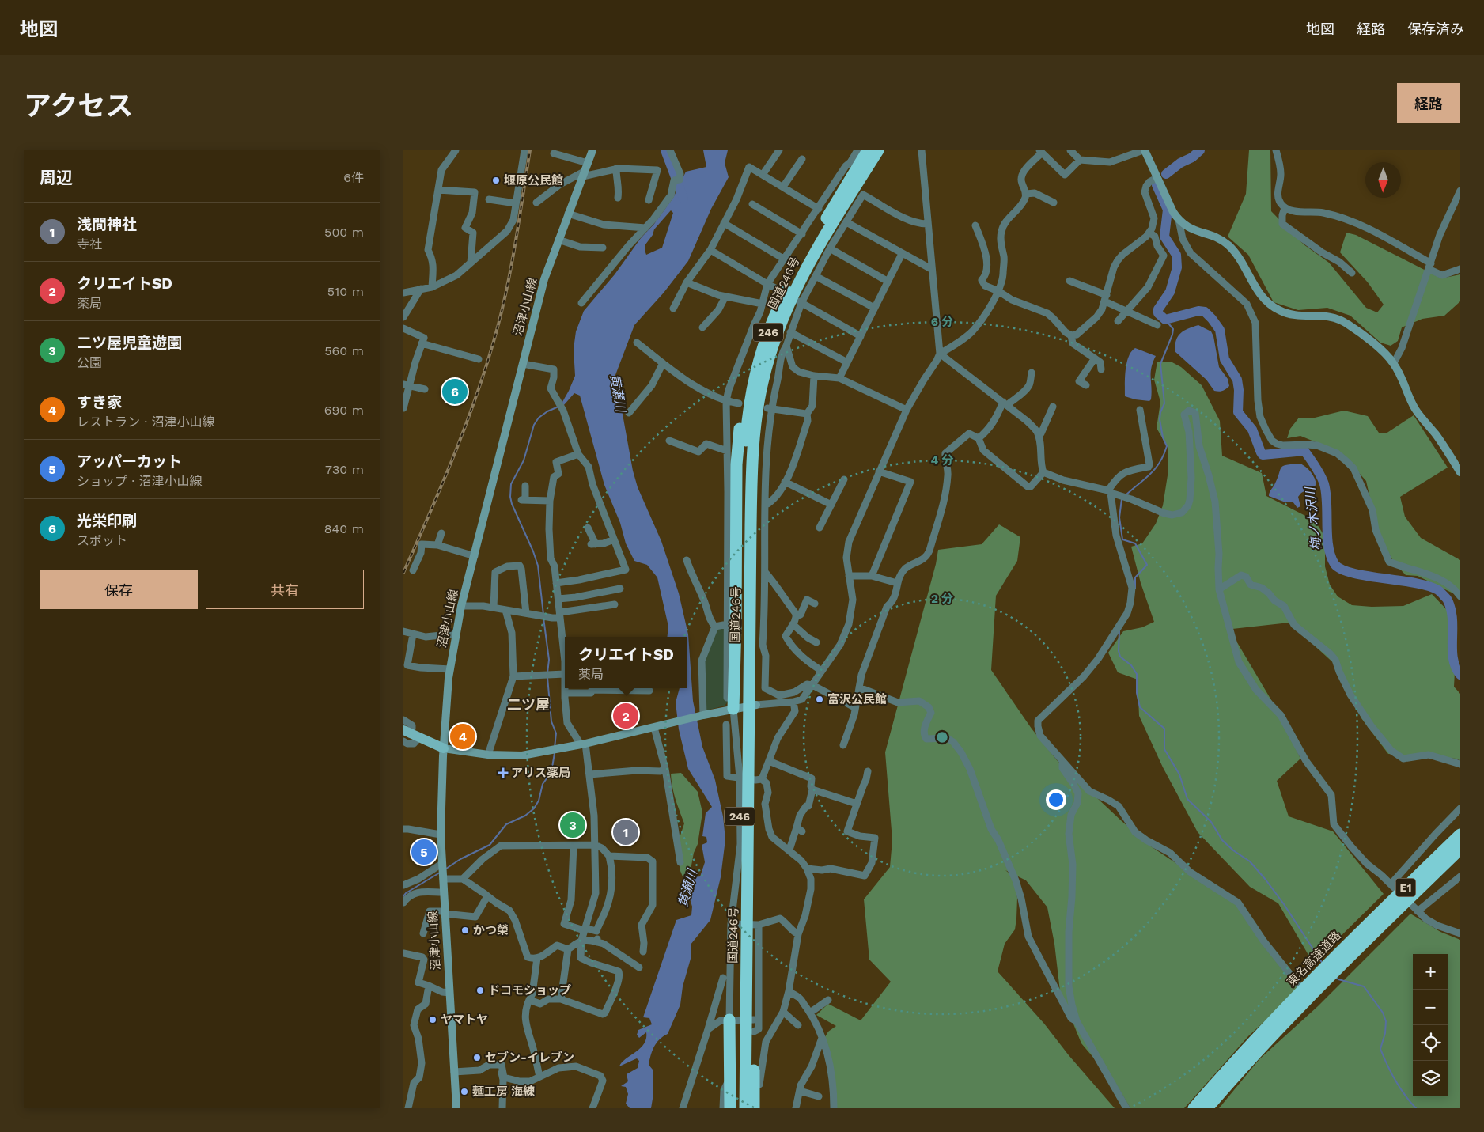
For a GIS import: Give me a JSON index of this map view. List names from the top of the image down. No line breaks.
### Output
{"streets":{"highway":["国道246号","246","E1","東名高速道路"],"main road":["沼津小山線"]},"districts":["二ツ屋"],"water":["黄瀬川","梅ノ木沢川"],"places":{"other":["堰原公民館","富沢公民館","かつ榮","ドコモショップ","ヤマトヤ","セブン-イレブン","麺工房 海練"],"health":["アリス薬局"]},"north":"bottom","page":{"header":"地図","nav":["地図","経路","保存済み"],"title":"アクセス","buttons":["経路",["保存","共有"]],"heading":["周辺","6件"],"list":[{"mark":"1","name":"浅間神社","note":"寺社","value":"500 m"},{"mark":"2","name":"クリエイトSD","note":"薬局","value":"510 m"},{"mark":"3","name":"二ツ屋児童遊園","note":"公園","value":"560 m"},{"mark":"4","name":"すき家","note":"レストラン · 沼津小山線","value":"690 m"},{"mark":"5","name":"アッパーカット","note":"ショップ · 沼津小山線","value":"730 m"},{"mark":"6","name":"光栄印刷","note":"スポット","value":"840 m"}],"pins":["6","2","4","3","1","5"],"popup":["クリエイトSD","薬局"],"map_buttons":["+","−"]},"rings":["6 分","4 分","2 分"]}
